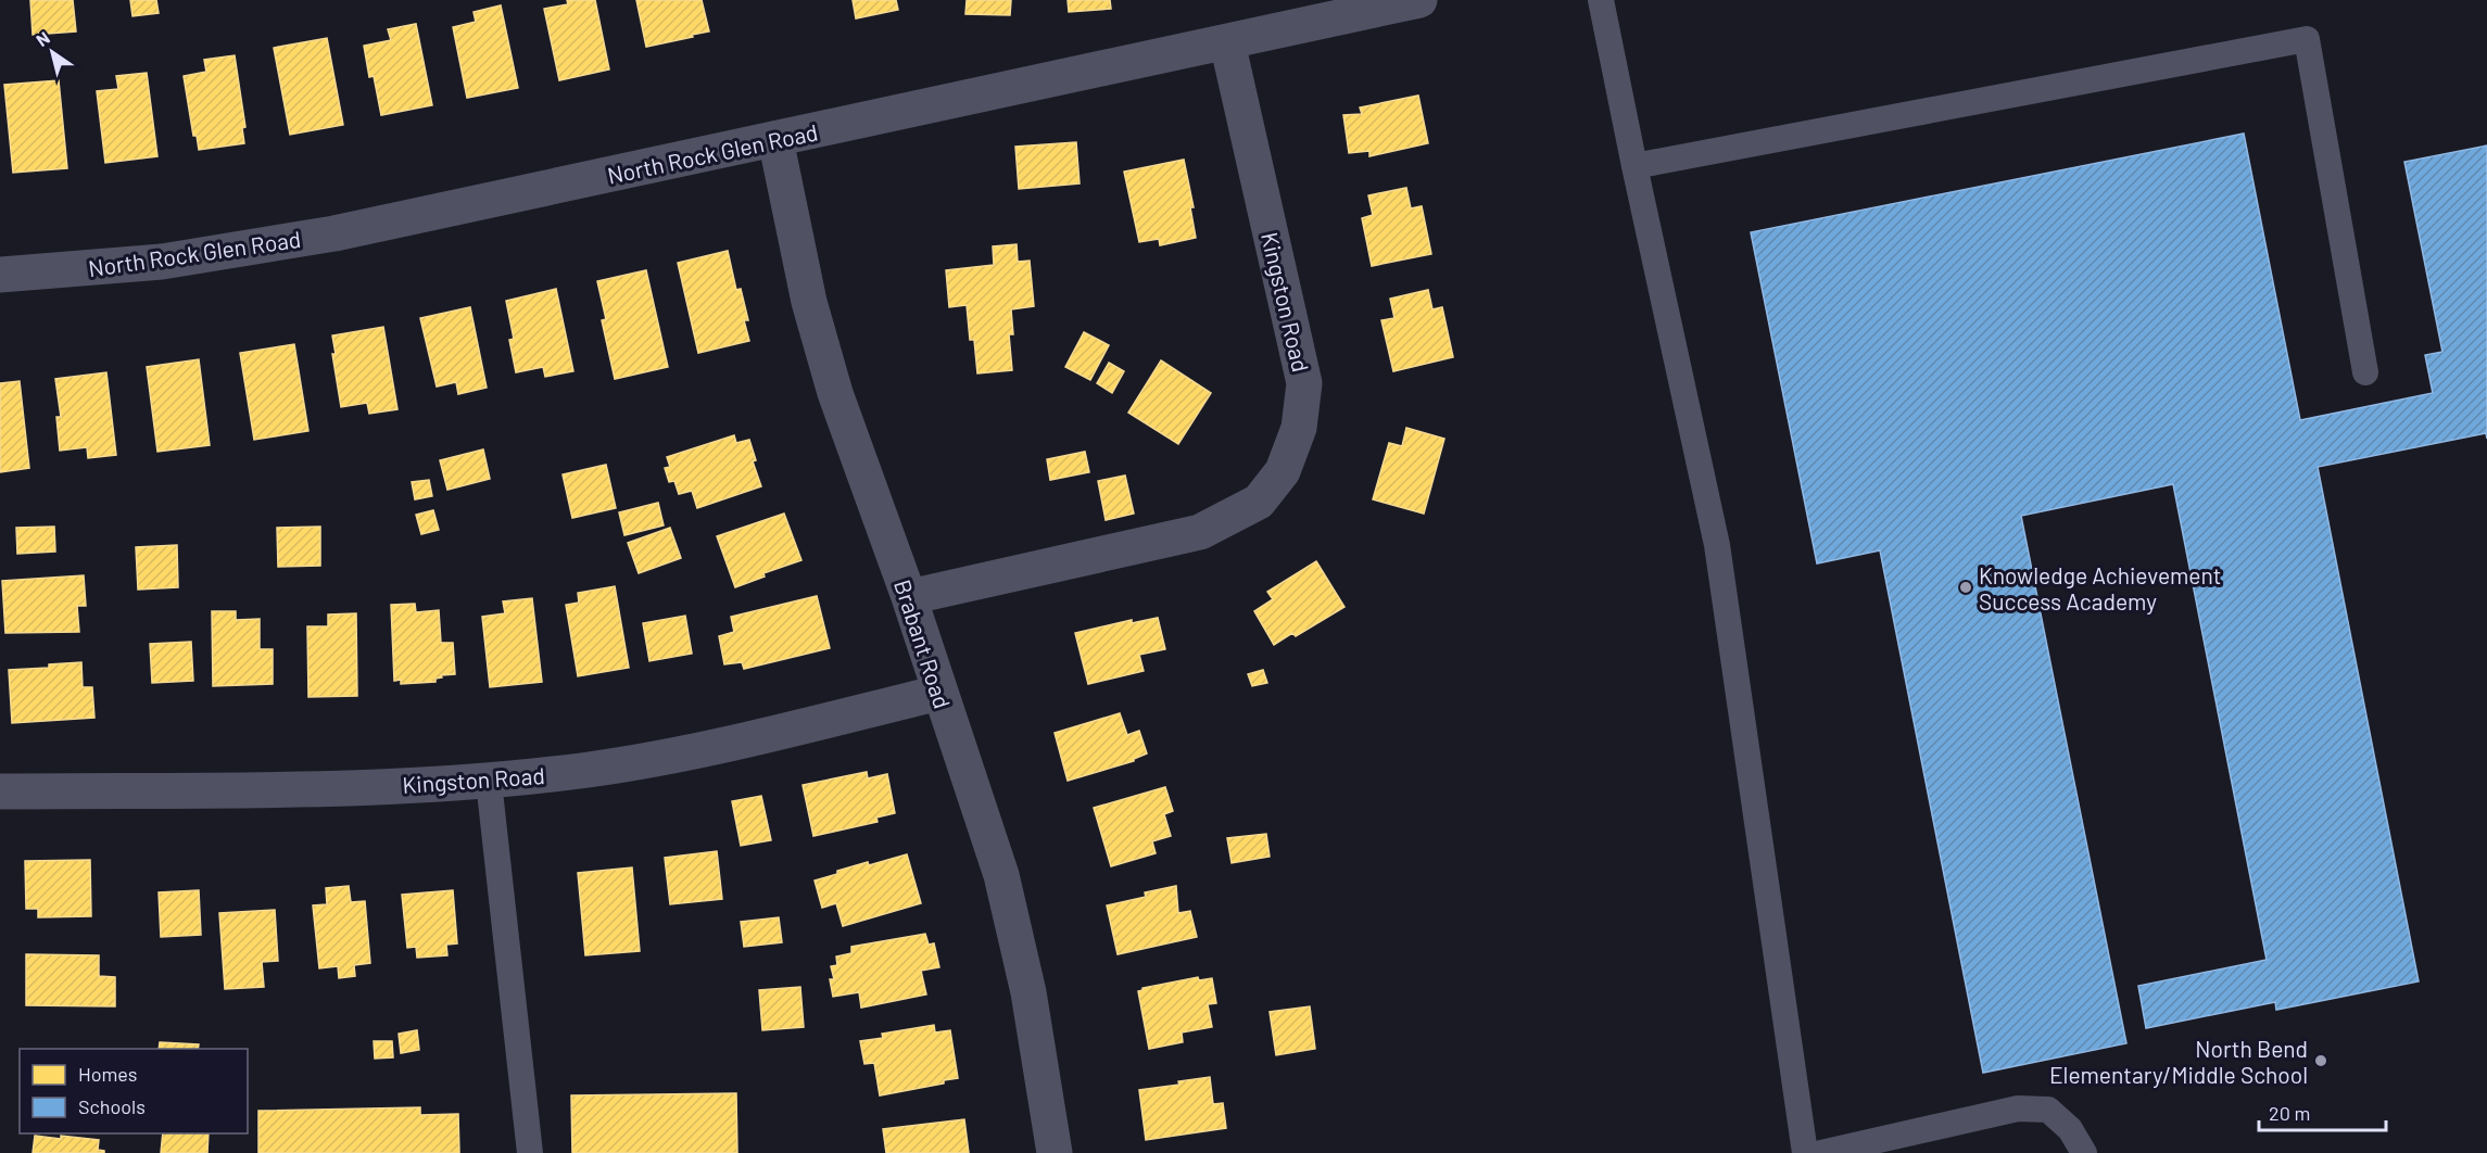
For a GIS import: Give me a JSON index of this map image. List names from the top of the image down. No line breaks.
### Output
{"streets":{"street":["North Rock Glen Road","Kingston Road","Brabant Road"]},"crossings":[["North Rock Glen Road","Kingston Road"],["North Rock Glen Road","Brabant Road"],["Kingston Road","Brabant Road"]],"places":["Knowledge Achievement Success Academy","North Bend Elementary/Middle School"],"legend":["Homes","Schools"],"scale_bar":"20 m","north":"top left"}
